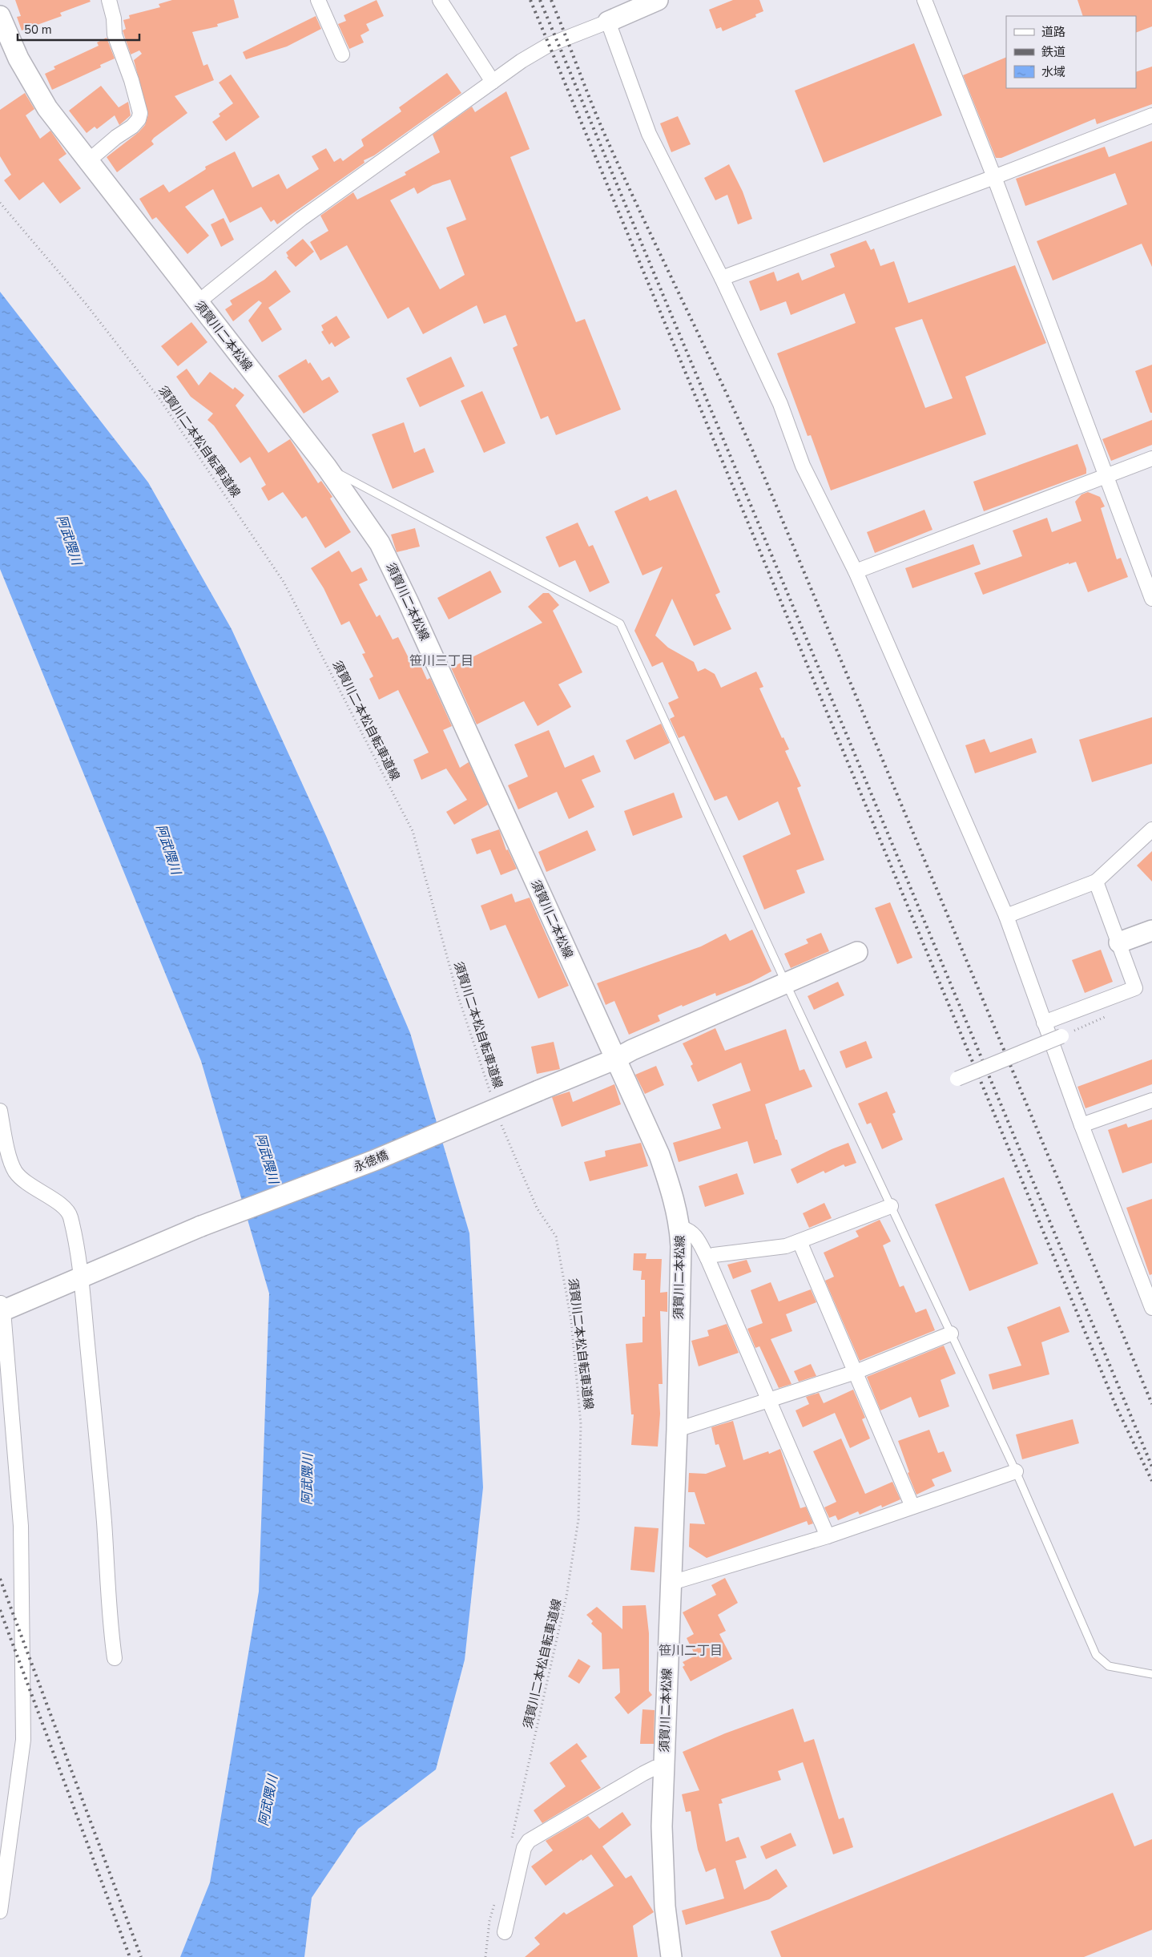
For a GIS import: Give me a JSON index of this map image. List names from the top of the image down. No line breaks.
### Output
{"streets":{"main road":["須賀川二本松線","永徳橋"],"path":["須賀川二本松自転車道線"]},"crossings":[["須賀川二本松線","永徳橋"]],"districts":["笹川三丁目","笹川二丁目"],"water":["阿武隈川"],"legend":["道路","鉄道","水域"],"scale_bar":"50 m"}
